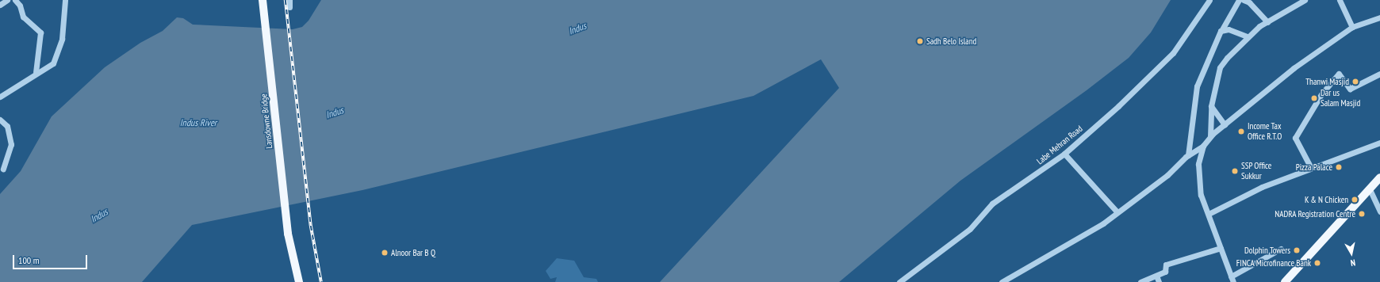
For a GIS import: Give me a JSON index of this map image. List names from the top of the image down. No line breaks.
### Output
{"streets":{"main road":["Lansdowne Bridge"],"street":["Labe Mehran Road"]},"water":["Indus","Indus River"],"places":["Sadh Belo Island","Thanwi Masjid","Dar us Salam Masjid","Income Tax Office R.T.O","Pizza Palace","SSP Office Sukkur","K & N Chicken","NADRA Registration Centre","Dolphin Towers","Alnoor Bar B Q","FINCA Microfinance Bank"],"scale_bar":"100 m","north":"bottom"}
